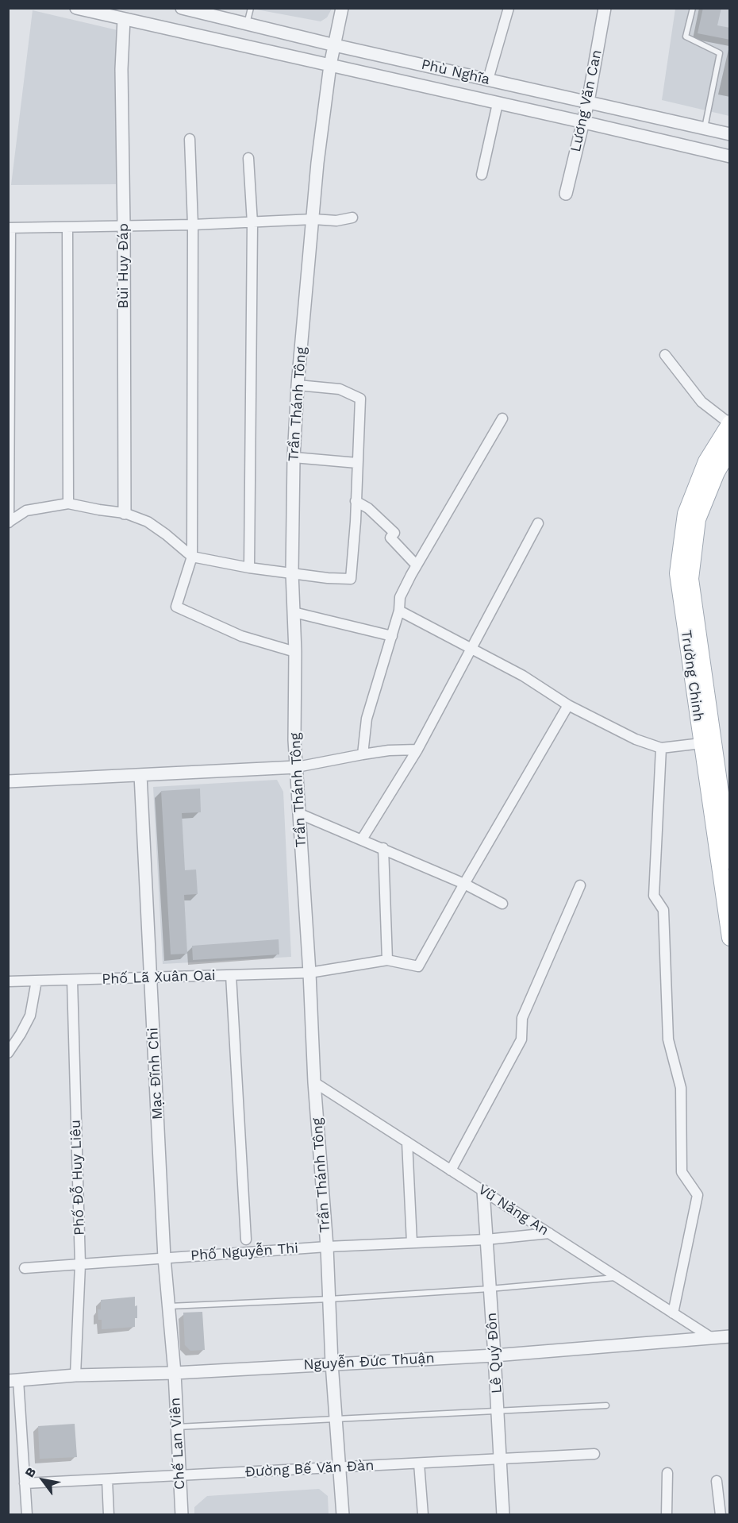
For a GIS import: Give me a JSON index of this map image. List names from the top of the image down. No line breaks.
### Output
{"streets":{"main road":["Trường Chinh"],"street":["Phù Nghĩa","Lương Văn Can","Bùi Huy Đáp","Trần Thánh Tông","Phố Lã Xuân Oai","Mạc Đĩnh Chi","Phố Đỗ Huy Liêu","Vũ Năng An","Phố Nguyễn Thi","Lê Quý Đôn","Nguyễn Đức Thuận","Chế Lan Viên","Đường Bế Văn Đàn"]},"crossings":[["Phù Nghĩa","Lương Văn Can"],["Phù Nghĩa","Trần Thánh Tông"],["Trần Thánh Tông","Phố Lã Xuân Oai"],["Trần Thánh Tông","Vũ Năng An"],["Trần Thánh Tông","Phố Nguyễn Thi"],["Trần Thánh Tông","Nguyễn Đức Thuận"],["Trần Thánh Tông","Đường Bế Văn Đàn"],["Phố Lã Xuân Oai","Mạc Đĩnh Chi"],["Phố Lã Xuân Oai","Phố Đỗ Huy Liêu"],["Mạc Đĩnh Chi","Phố Nguyễn Thi"],["Mạc Đĩnh Chi","Nguyễn Đức Thuận"],["Mạc Đĩnh Chi","Chế Lan Viên"],["Phố Đỗ Huy Liêu","Phố Nguyễn Thi"],["Phố Đỗ Huy Liêu","Nguyễn Đức Thuận"],["Vũ Năng An","Phố Nguyễn Thi"],["Vũ Năng An","Lê Quý Đôn"],["Vũ Năng An","Nguyễn Đức Thuận"],["Phố Nguyễn Thi","Lê Quý Đôn"],["Lê Quý Đôn","Nguyễn Đức Thuận"],["Lê Quý Đôn","Đường Bế Văn Đàn"],["Nguyễn Đức Thuận","Chế Lan Viên"],["Chế Lan Viên","Đường Bế Văn Đàn"]],"north":"top left"}
